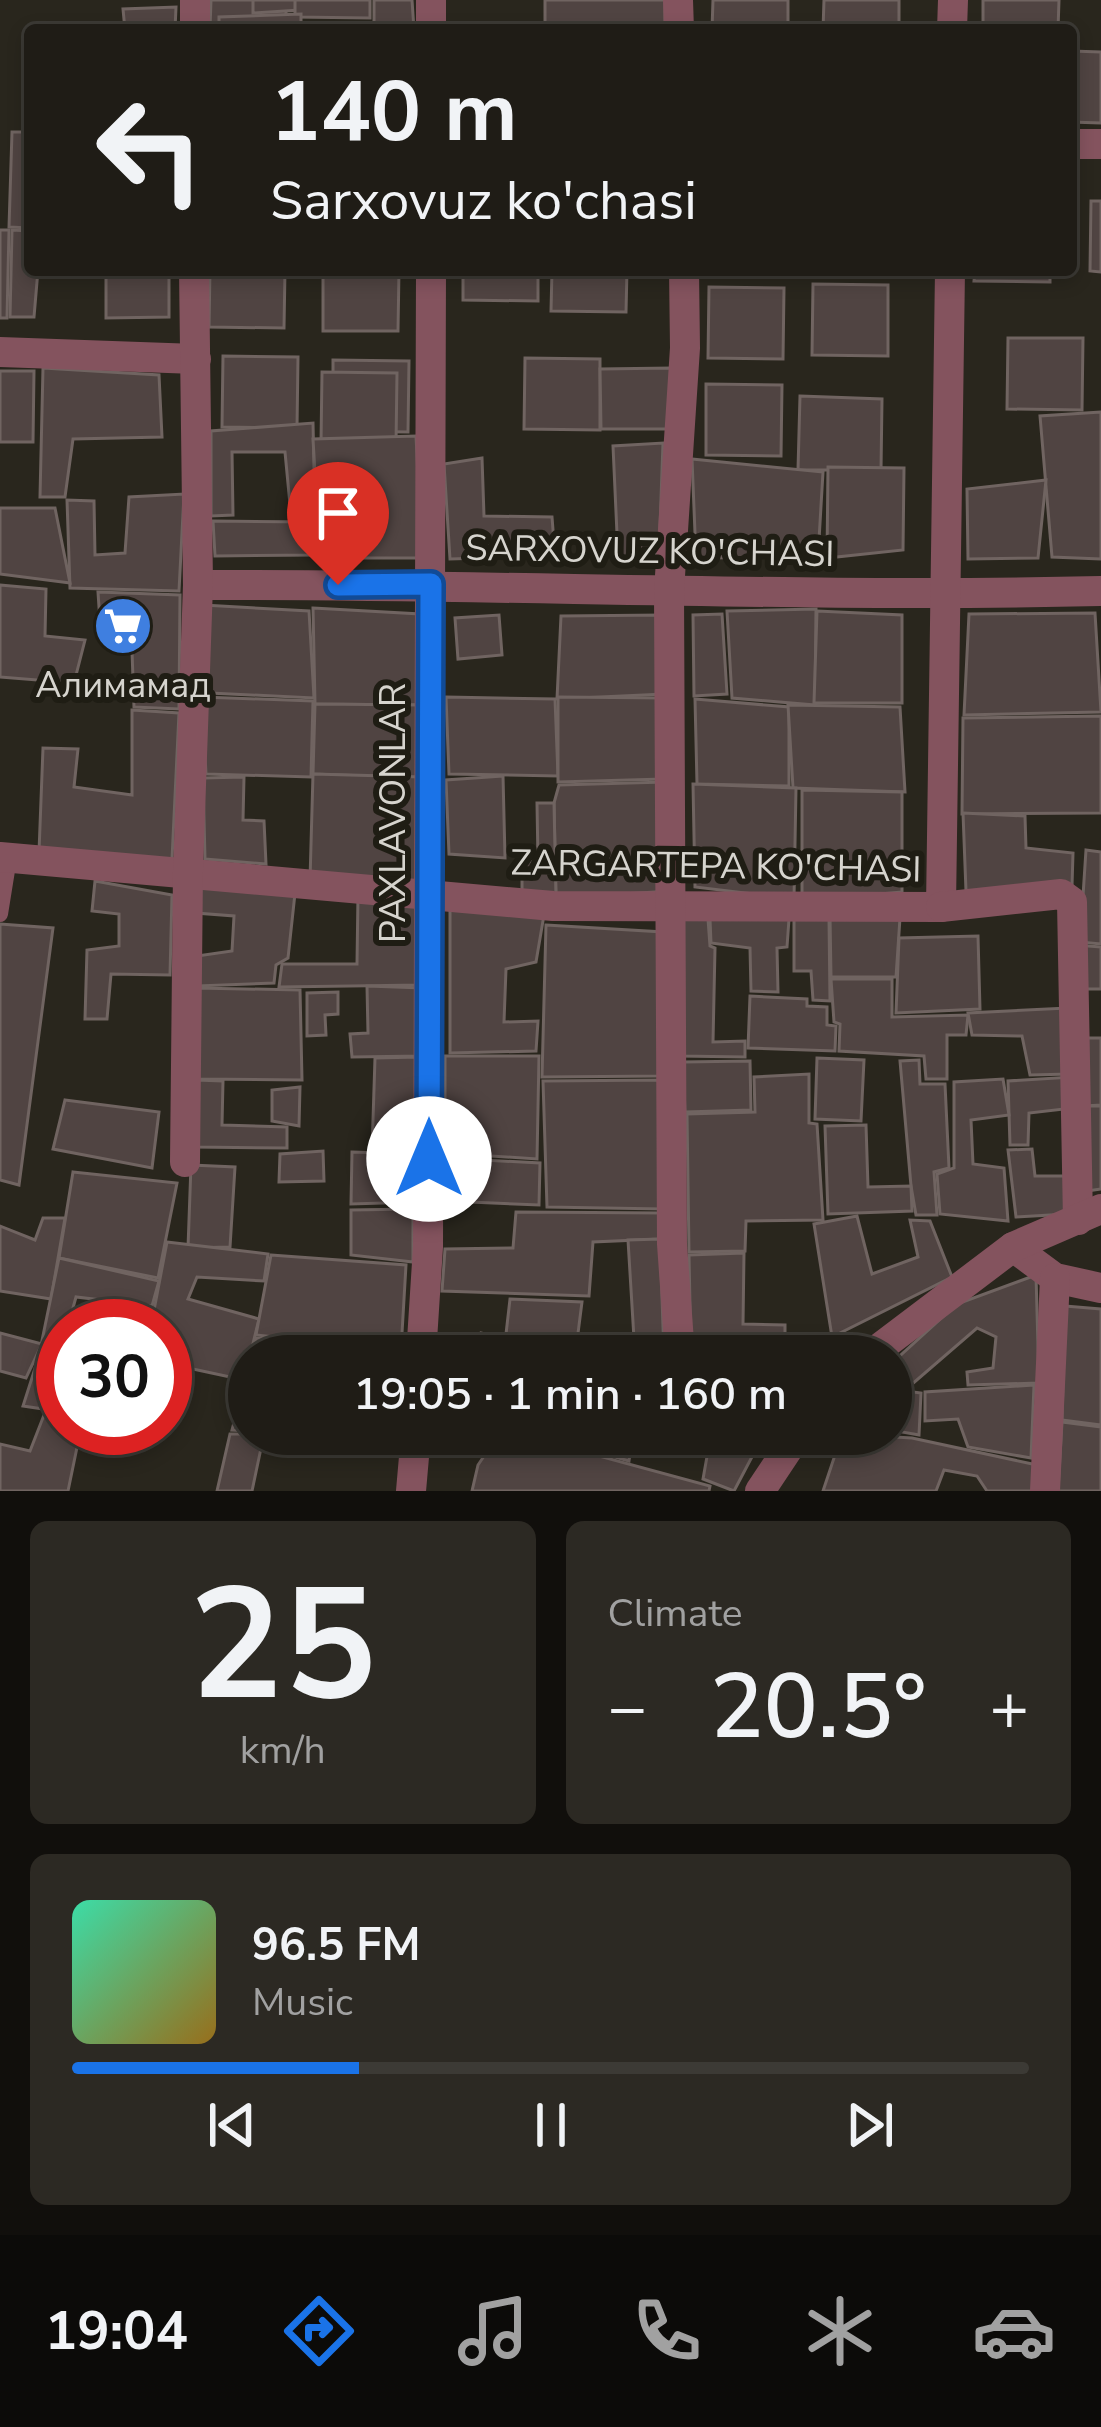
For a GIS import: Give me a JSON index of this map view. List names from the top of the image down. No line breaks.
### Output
{"streets":{"street":["SARXOVUZ KO'CHASI","PAXLAVONLAR","ZARGARTEPA KO'CHASI"]},"crossings":[["SARXOVUZ KO'CHASI","PAXLAVONLAR"],["SARXOVUZ KO'CHASI","ZARGARTEPA KO'CHASI"],["PAXLAVONLAR","ZARGARTEPA KO'CHASI"]],"places":{"supermarket":["Алимамад"]},"page":{"turn":["140 m","Sarxovuz ko'chasi"],"limit":"30","trip":"19:05 · 1 min · 160 m","tile":[["25","km/h"],"Climate"],"heat":["−","20.5°","+"],"song":["96.5 FM","Music"],"tabs":"19:04"}}
